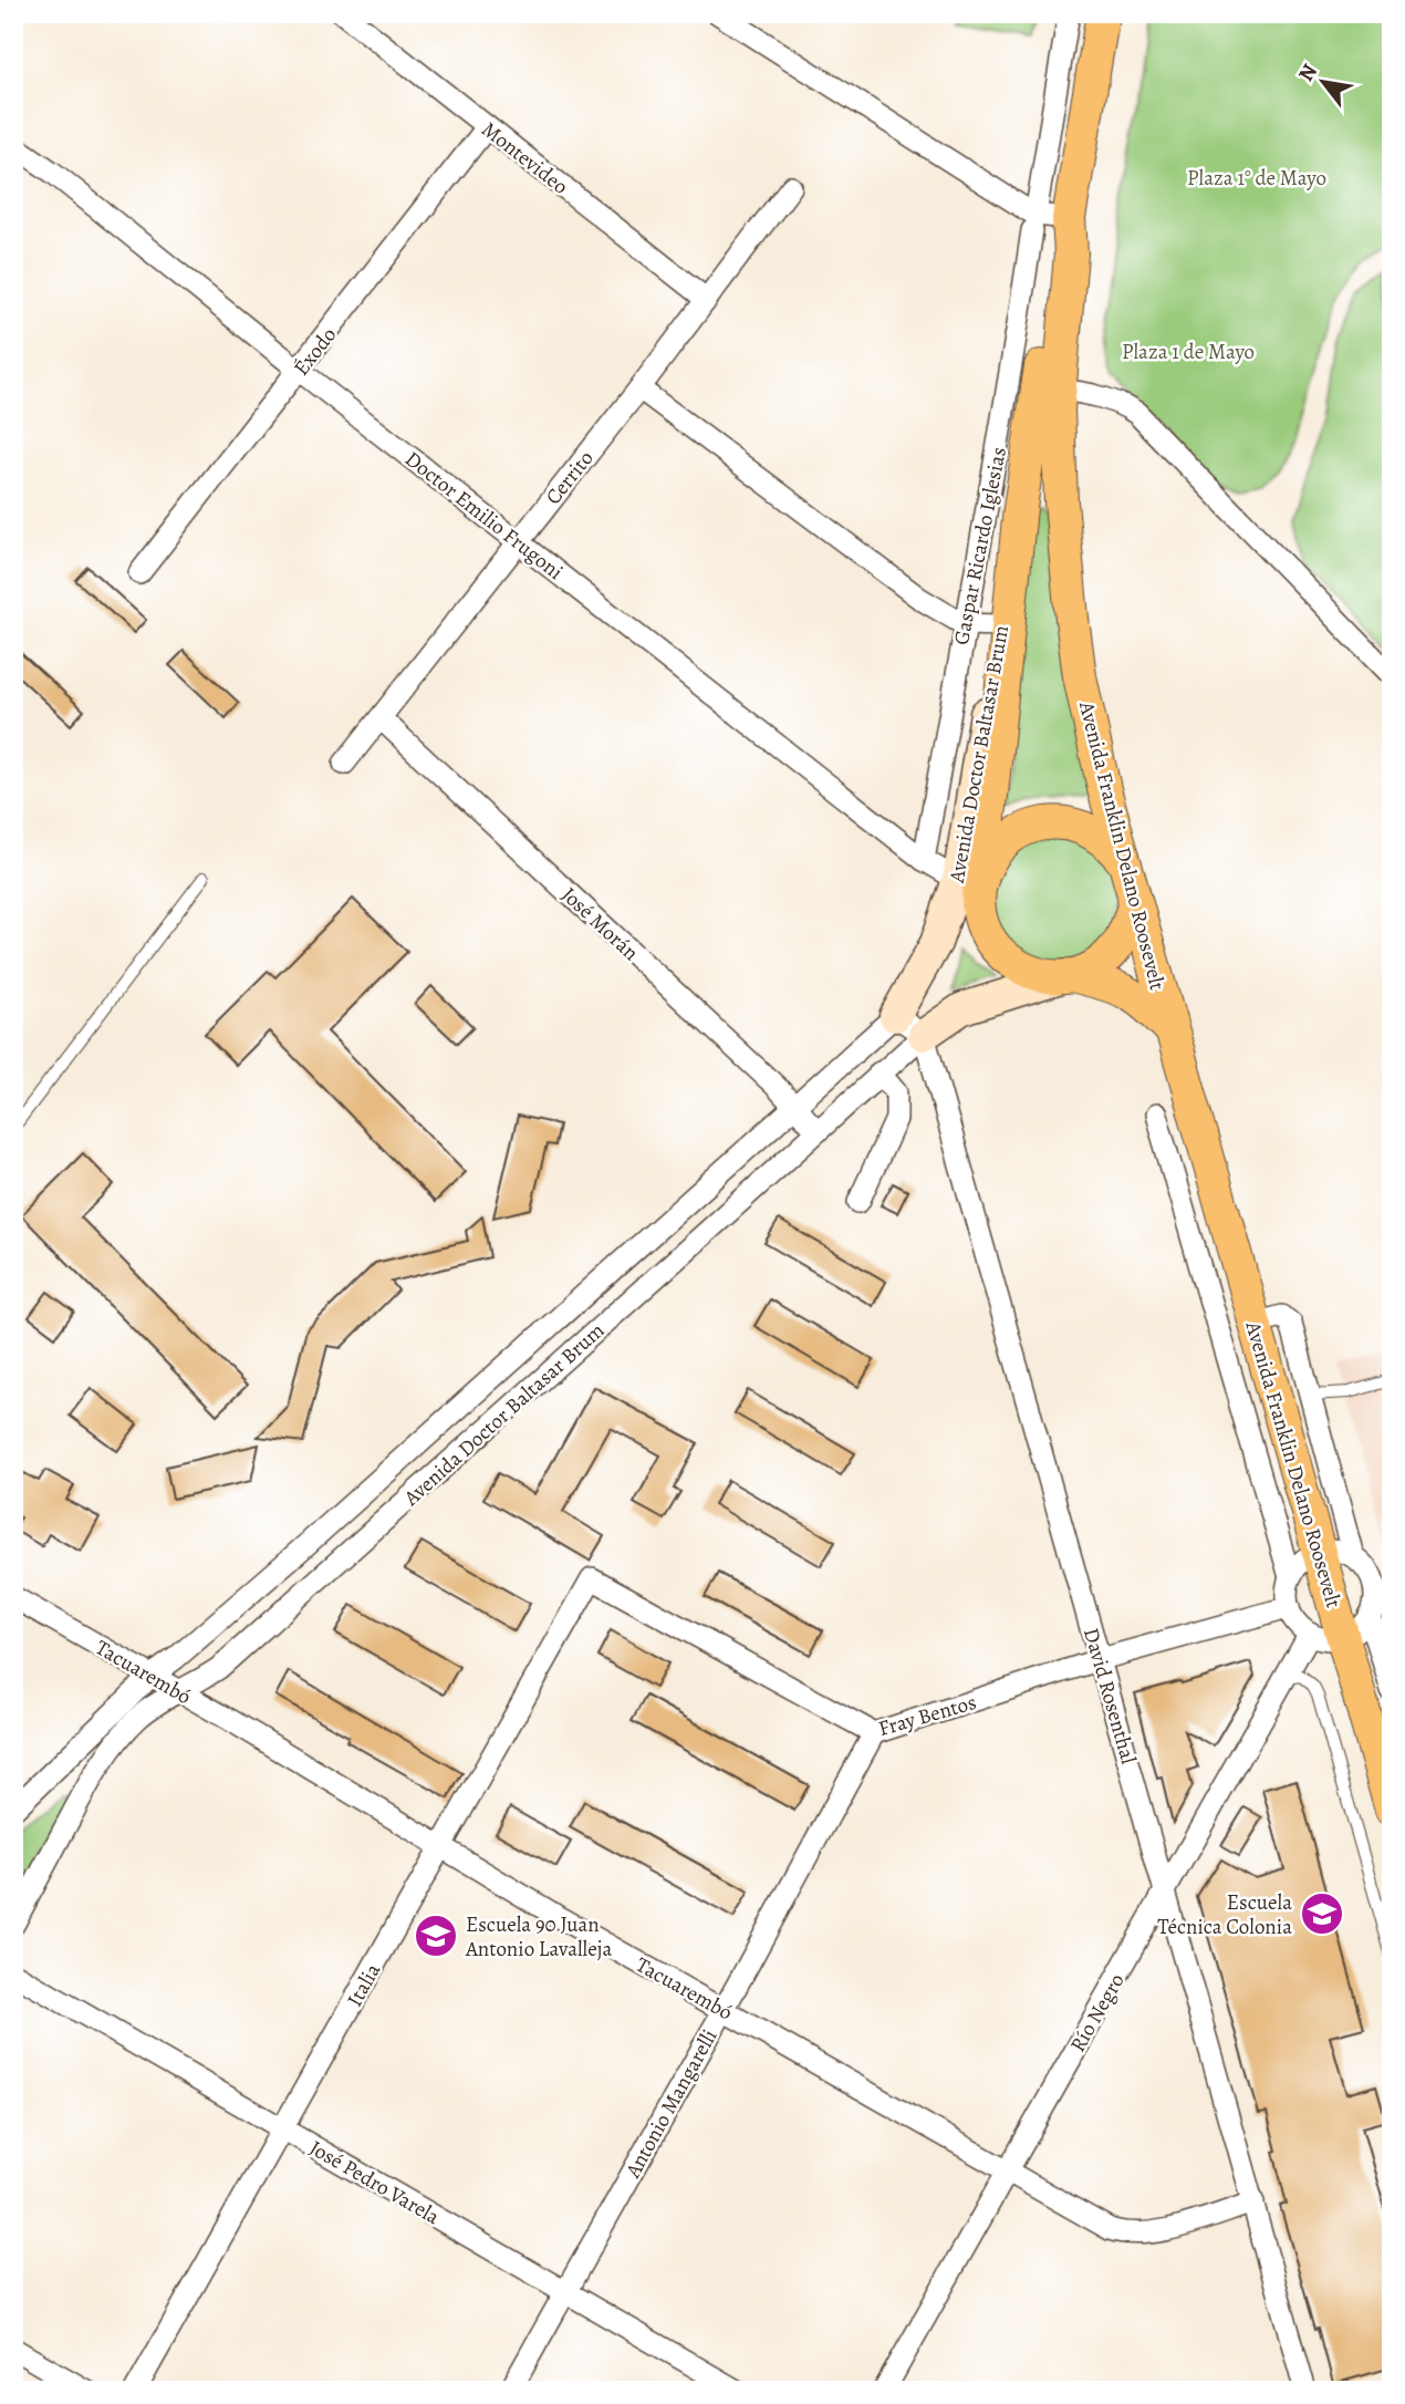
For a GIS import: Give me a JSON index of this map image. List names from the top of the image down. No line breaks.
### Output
{"streets":{"main road":["Avenida Doctor Baltasar Brum","Avenida Franklin Delano Roosevelt"],"street":["Montevideo","Éxodo","Cerrito","Doctor Emilio Frugoni","Gaspar Ricardo Iglesias","José Morán","Tacuarembó","David Rosenthal","Fray Bentos","Italia","Río Negro","Antonio Mangarelli","José Pedro Varela"]},"crossings":[["Montevideo","Éxodo"],["Montevideo","Cerrito"],["Éxodo","Doctor Emilio Frugoni"],["Cerrito","Doctor Emilio Frugoni"],["Cerrito","José Morán"],["Doctor Emilio Frugoni","Gaspar Ricardo Iglesias"],["Doctor Emilio Frugoni","Avenida Doctor Baltasar Brum"],["Doctor Emilio Frugoni","Avenida Franklin Delano Roosevelt"],["Gaspar Ricardo Iglesias","Avenida Doctor Baltasar Brum"],["Gaspar Ricardo Iglesias","Avenida Franklin Delano Roosevelt"],["Avenida Doctor Baltasar Brum","Avenida Franklin Delano Roosevelt"],["Avenida Doctor Baltasar Brum","José Morán"],["Avenida Doctor Baltasar Brum","Tacuarembó"],["Avenida Doctor Baltasar Brum","David Rosenthal"],["Avenida Franklin Delano Roosevelt","Fray Bentos"],["Tacuarembó","David Rosenthal"],["Tacuarembó","Italia"],["Tacuarembó","Río Negro"],["Tacuarembó","Antonio Mangarelli"],["David Rosenthal","Fray Bentos"],["David Rosenthal","Río Negro"],["Fray Bentos","Italia"],["Fray Bentos","Antonio Mangarelli"],["Italia","José Pedro Varela"],["Antonio Mangarelli","José Pedro Varela"]],"parks":["Plaza 1° de Mayo","Plaza 1 de Mayo"],"places":{"school or university":["Escuela Técnica Colonia","Escuela 90 Juan Antonio Lavalleja"]},"north":"top left"}
